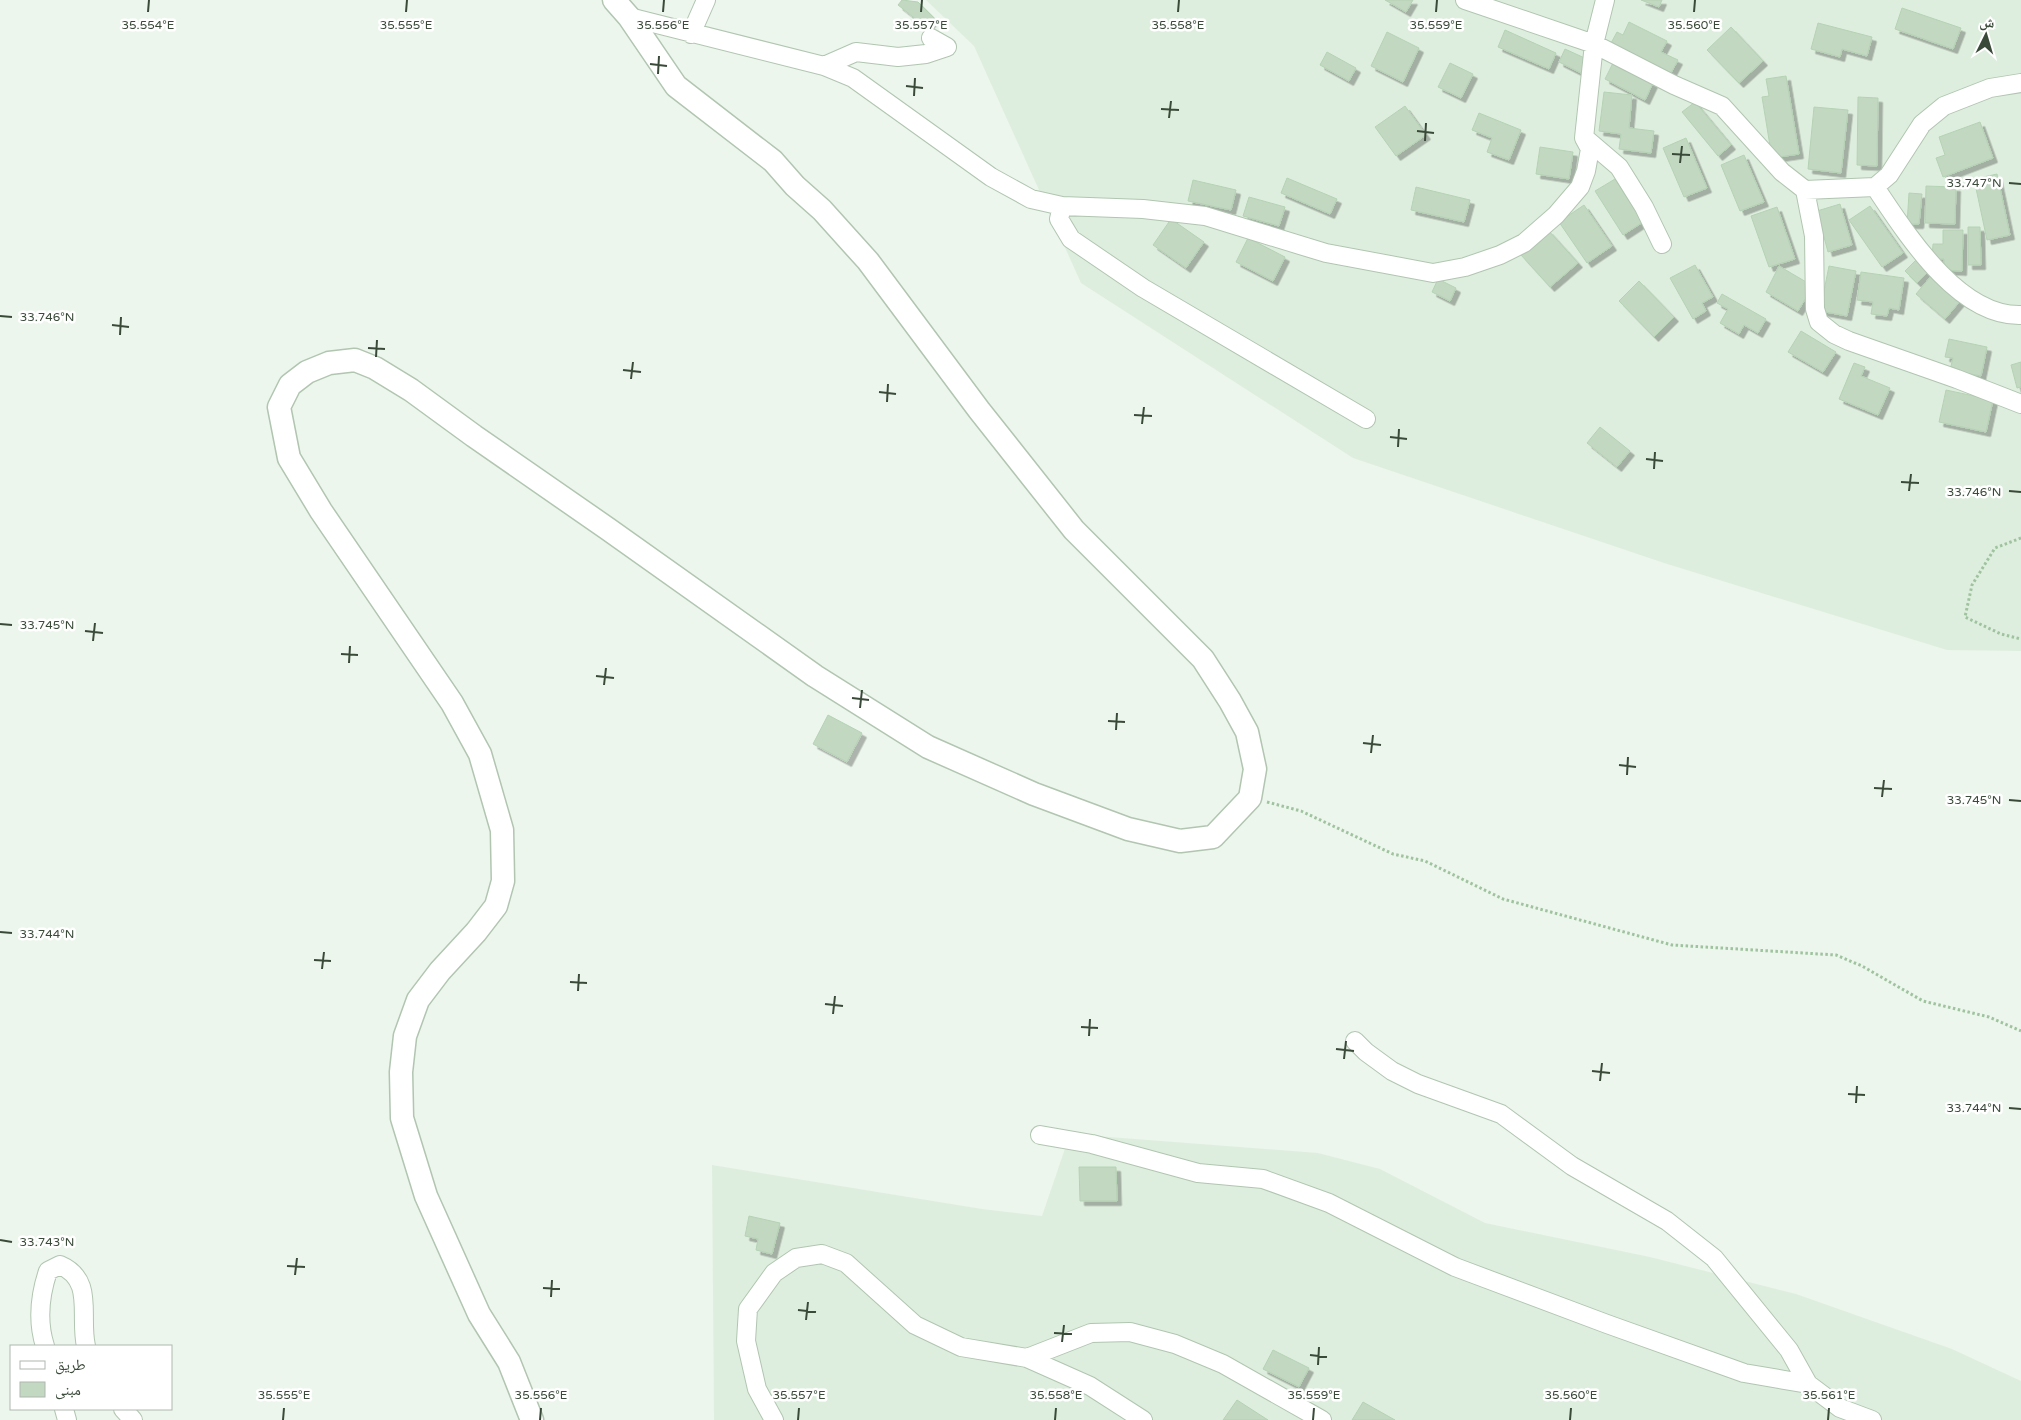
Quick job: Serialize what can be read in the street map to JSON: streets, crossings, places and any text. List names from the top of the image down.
{
  "legend": ["طريق", "مبنى"],
  "north": "top",
  "coordinates": [
    "35.554°E",
    "35.555°E",
    "35.556°E",
    "35.557°E",
    "35.558°E",
    "35.559°E",
    "35.560°E",
    "33.747°N",
    "33.746°N",
    "33.745°N",
    "33.744°N",
    "33.743°N",
    "35.561°E"
  ]
}
